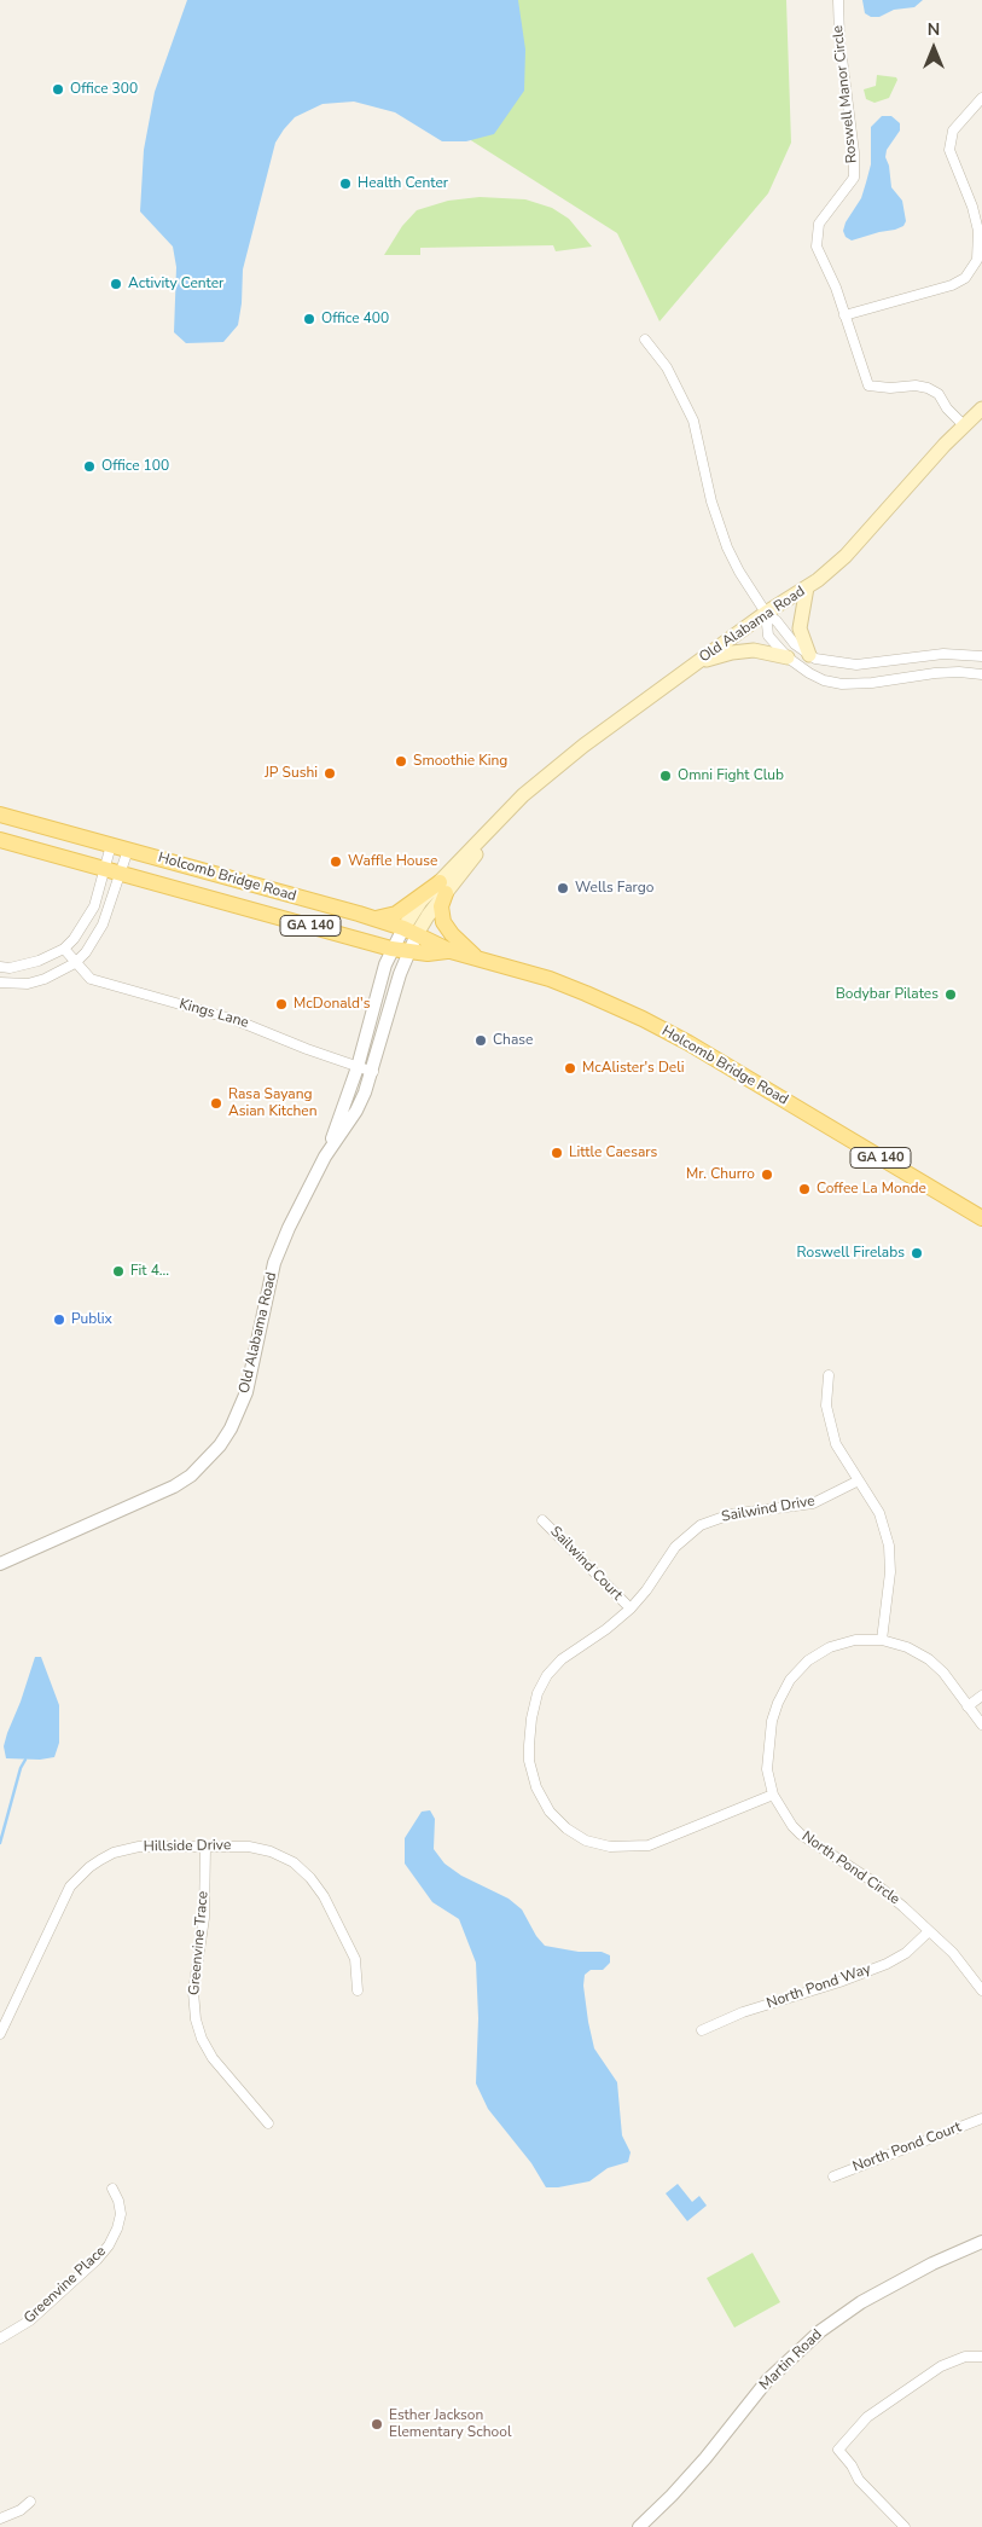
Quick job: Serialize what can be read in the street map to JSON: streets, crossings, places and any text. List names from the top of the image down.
{
  "streets": {
    "main road": ["Old Alabama Road", "Holcomb Bridge Road", "GA 140"],
    "street": [
      "Roswell Manor Circle",
      "Kings Lane",
      "Sailwind Drive",
      "Sailwind Court",
      "Hillside Drive",
      "North Pond Circle",
      "Greenvine Trace",
      "North Pond Way",
      "North Pond Court",
      "Greenvine Place",
      "Martin Road"
    ]
  },
  "crossings": [
    ["Roswell Manor Circle", "Old Alabama Road"],
    ["Old Alabama Road", "Holcomb Bridge Road"],
    ["Old Alabama Road", "Kings Lane"],
    ["Sailwind Drive", "Sailwind Court"],
    ["Sailwind Drive", "North Pond Circle"],
    ["Hillside Drive", "Greenvine Trace"],
    ["North Pond Circle", "North Pond Way"]
  ],
  "places": [
    "Office 300",
    "Health Center",
    "Activity Center",
    "Office 400",
    "Office 100",
    "Smoothie King",
    "JP Sushi",
    "Omni Fight Club",
    "Waffle House",
    "Wells Fargo",
    "Bodybar Pilates",
    "McDonald's",
    "Chase",
    "McAlister's Deli",
    "Rasa Sayang Asian Kitchen",
    "Little Caesars",
    "Mr. Churro",
    "Coffee La Monde",
    "Roswell Firelabs",
    "Fit 4...",
    "Publix",
    "Esther Jackson Elementary School"
  ],
  "north": "top"
}
